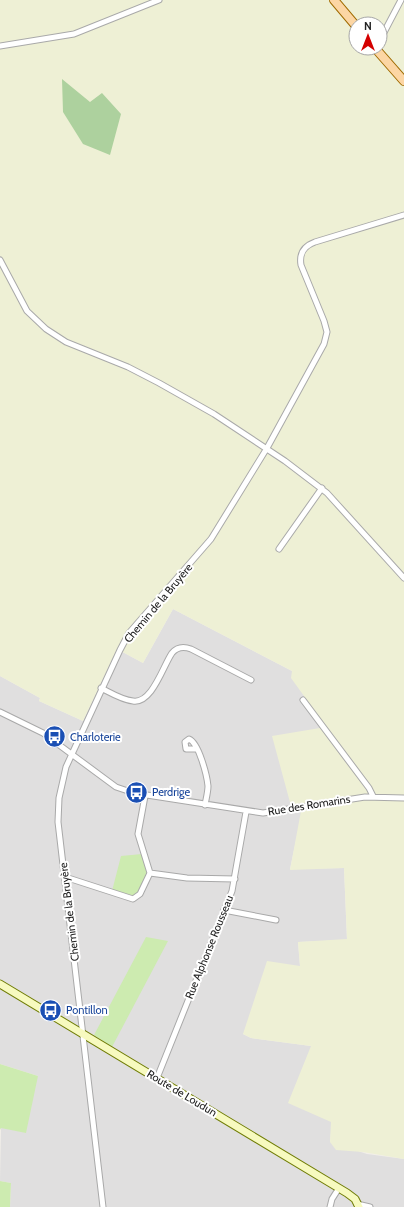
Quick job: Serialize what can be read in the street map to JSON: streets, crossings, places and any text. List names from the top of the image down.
{
  "streets": {
    "main road": ["Route de Loudun"],
    "street": ["Chemin de la Bruyère", "Rue des Romarins", "Rue Alphonse Rousseau"]
  },
  "crossings": [
    ["Chemin de la Bruyère", "Rue des Romarins"],
    ["Chemin de la Bruyère", "Route de Loudun"],
    ["Rue des Romarins", "Rue Alphonse Rousseau"],
    ["Rue Alphonse Rousseau", "Route de Loudun"]
  ],
  "places": {
    "bus stop": ["Charloterie", "Perdrige", "Pontillon"]
  },
  "north": "top"
}
